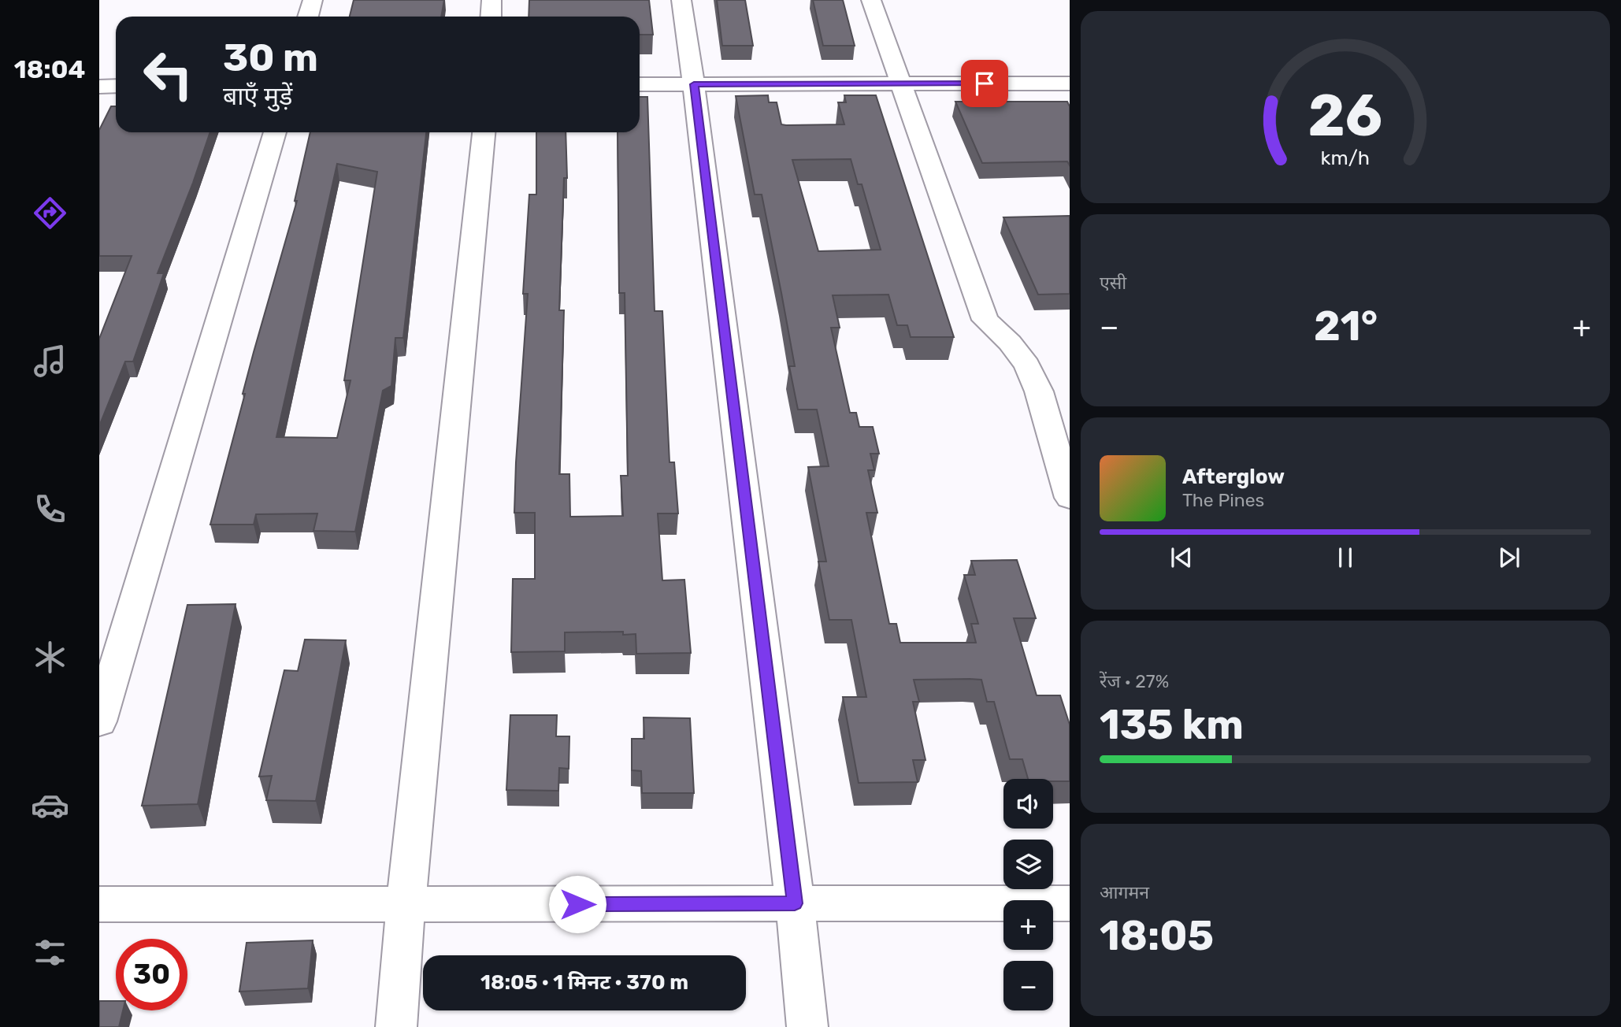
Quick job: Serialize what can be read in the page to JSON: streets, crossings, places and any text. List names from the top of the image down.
{
  "page": {
    "tabs": "18:04",
    "turn": ["30 m", "बाएँ मुड़ें"],
    "tile": [
      "एसी",
      ["रेंज · 27%", "135 km"],
      ["आगमन", "18:05"]
    ],
    "heat": ["−", "21°", "+"],
    "song": ["Afterglow", "The Pines"],
    "map_buttons": ["+", "−"],
    "limit": "30",
    "trip": "18:05 · 1 मिनट · 370 m",
    "gauge": ["26", "km/h"]
  }
}
